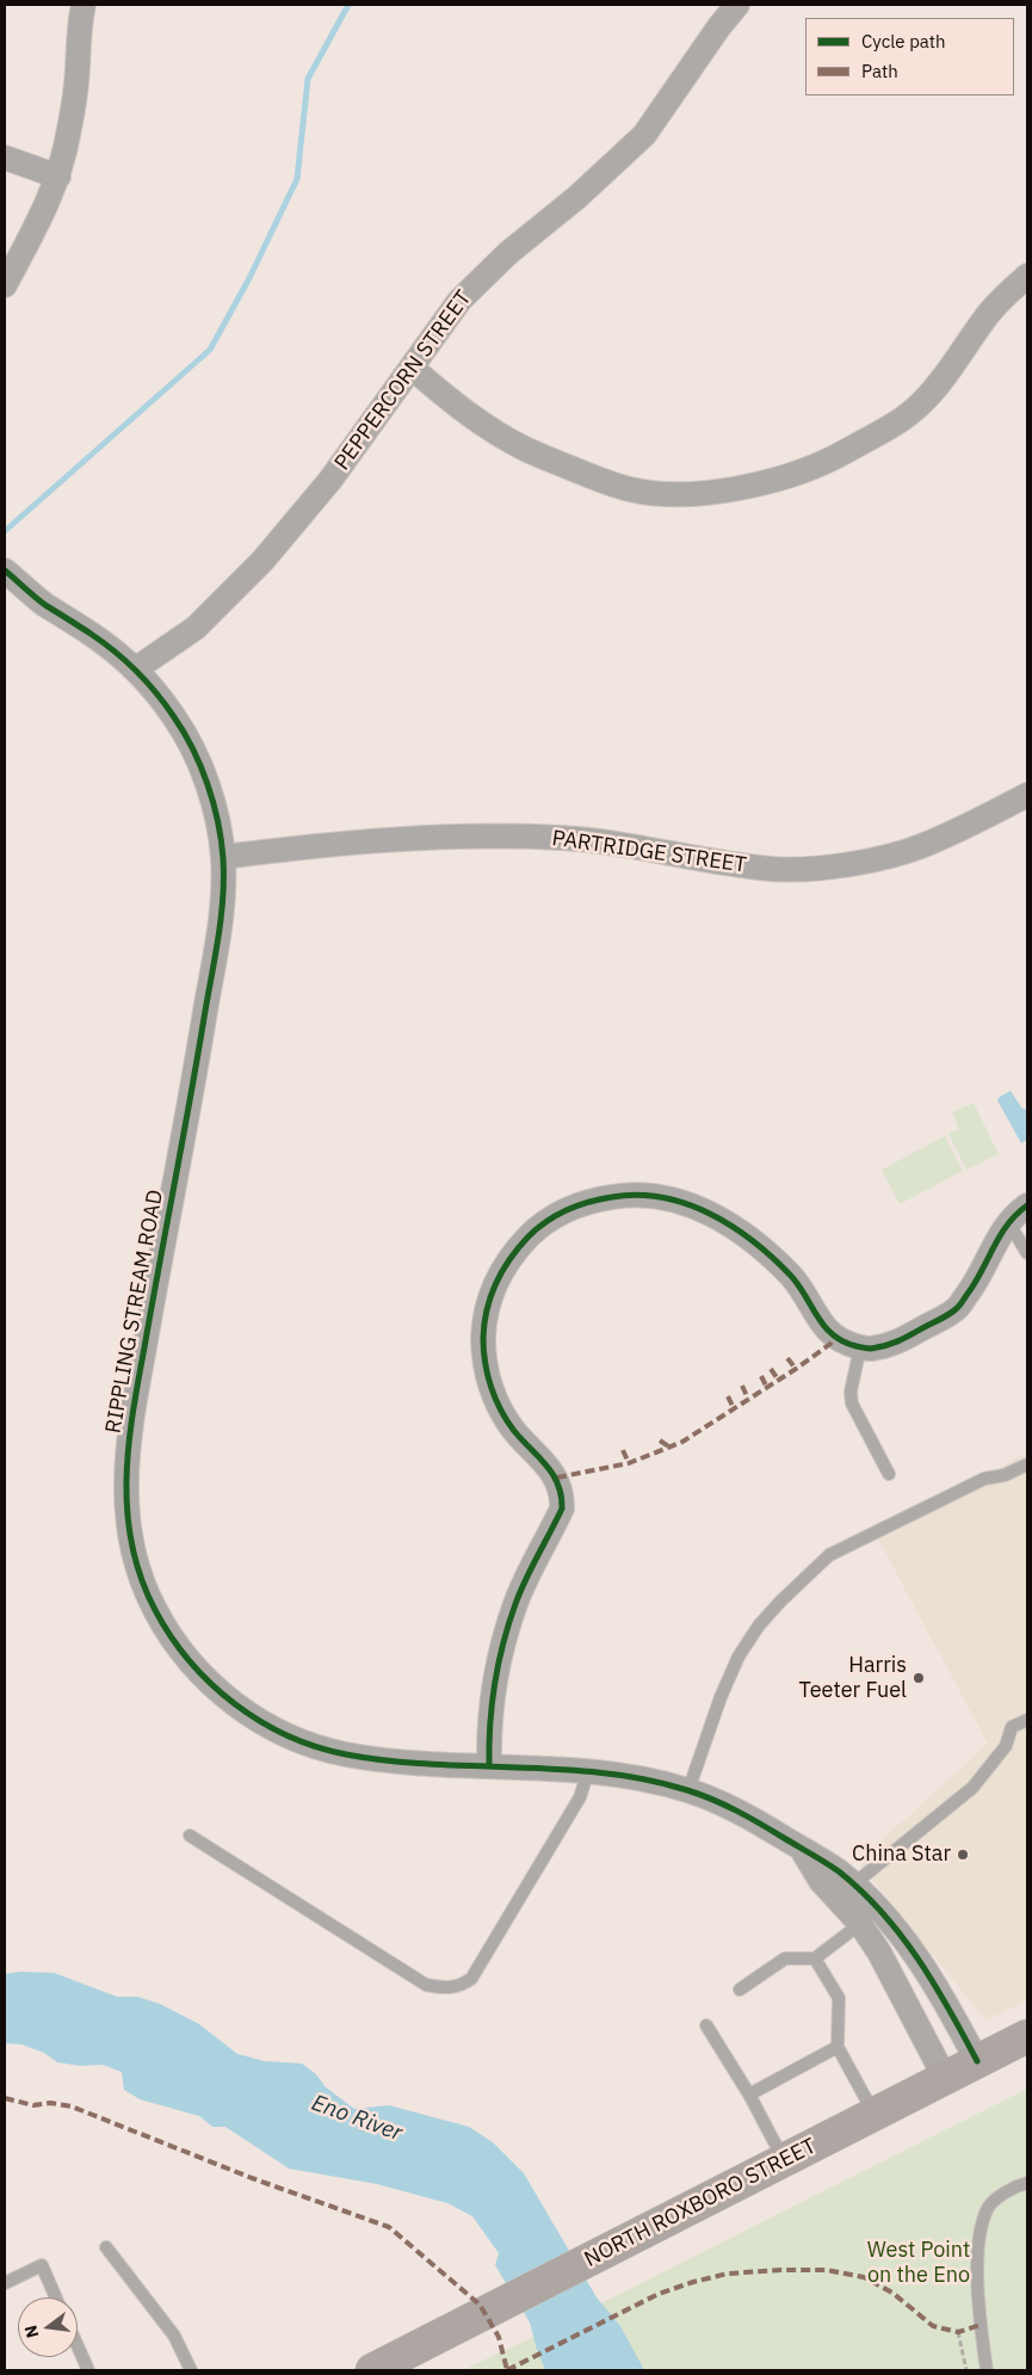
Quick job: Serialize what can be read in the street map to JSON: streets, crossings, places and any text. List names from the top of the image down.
{
  "streets": {
    "highway": ["NORTH ROXBORO STREET"],
    "street": ["PEPPERCORN STREET", "PARTRIDGE STREET", "RIPPLING STREAM ROAD"]
  },
  "crossings": [
    ["PEPPERCORN STREET", "RIPPLING STREAM ROAD"],
    ["PARTRIDGE STREET", "RIPPLING STREAM ROAD"],
    ["RIPPLING STREAM ROAD", "NORTH ROXBORO STREET"]
  ],
  "water": ["Eno River"],
  "parks": ["West Point on the Eno"],
  "places": ["Harris Teeter Fuel", "China Star"],
  "legend": ["Cycle path", "Path"],
  "north": "left"
}
